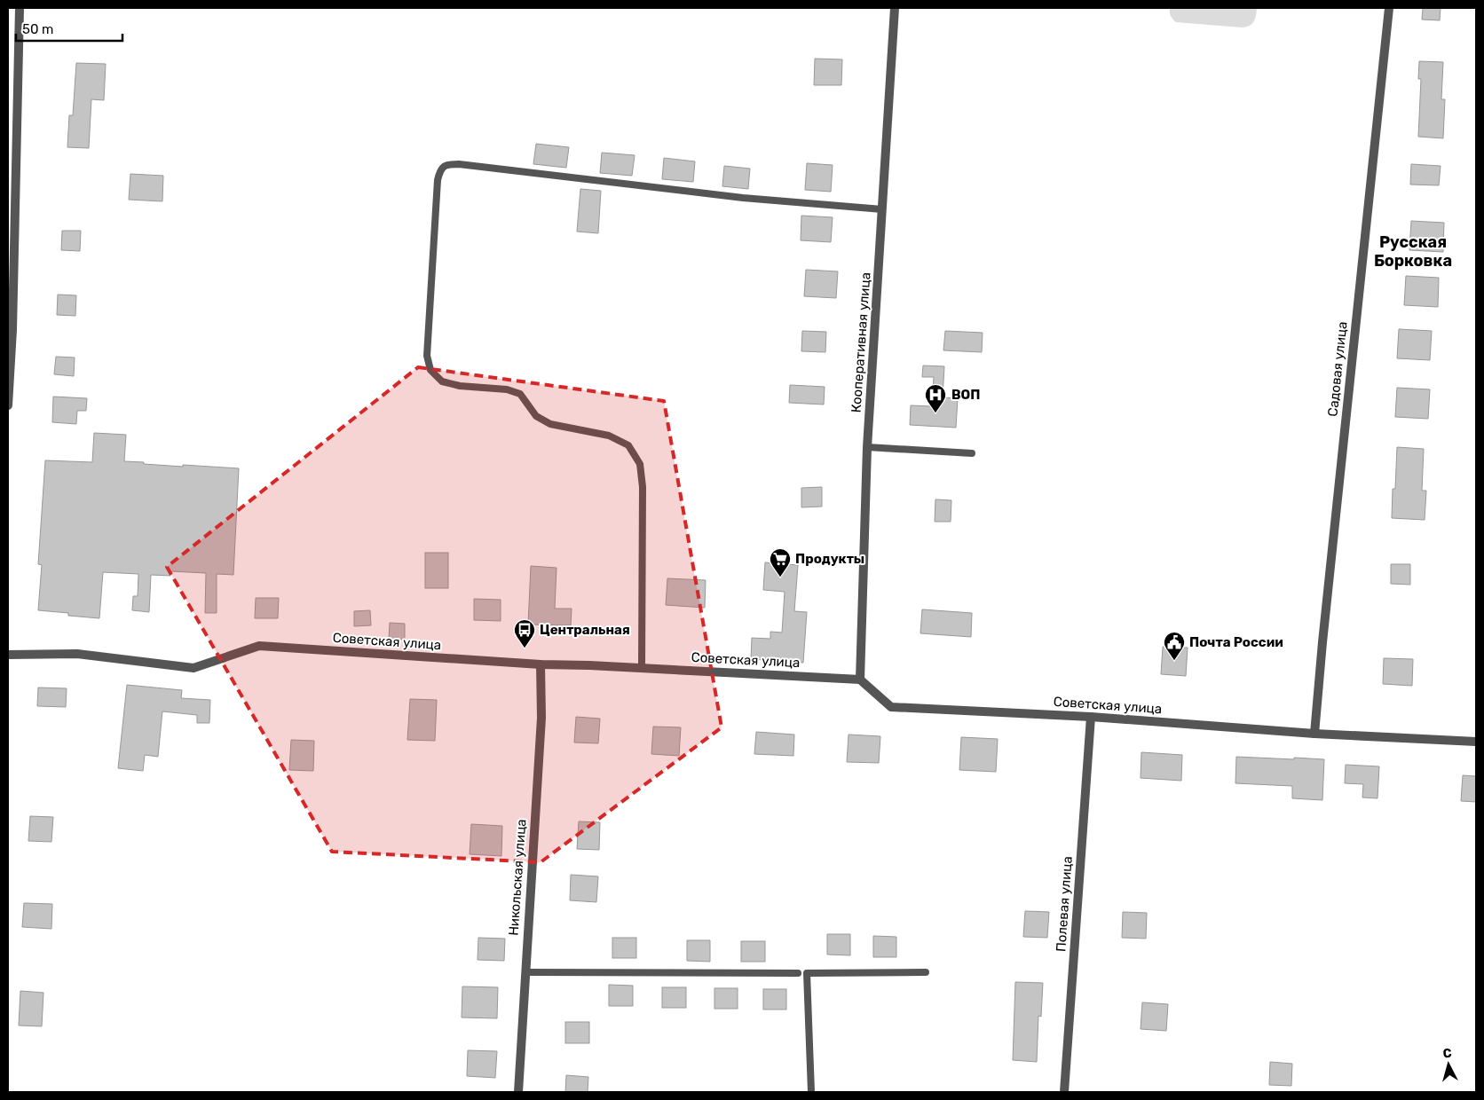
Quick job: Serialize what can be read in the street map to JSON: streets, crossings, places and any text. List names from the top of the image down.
{
  "streets": {
    "street": [
      "Кооперативная улица",
      "Садовая улица",
      "Советская улица",
      "Никольская улица",
      "Полевая улица"
    ]
  },
  "crossings": [
    ["Кооперативная улица", "Советская улица"],
    ["Садовая улица", "Советская улица"],
    ["Советская улица", "Никольская улица"],
    ["Советская улица", "Полевая улица"]
  ],
  "districts": ["Русская Борковка"],
  "places": {
    "hospital": ["ВОП"],
    "supermarket": ["Продукты"],
    "bus stop": ["Центральная"],
    "public building": ["Почта России"]
  },
  "scale_bar": "50 m",
  "north": "top"
}
